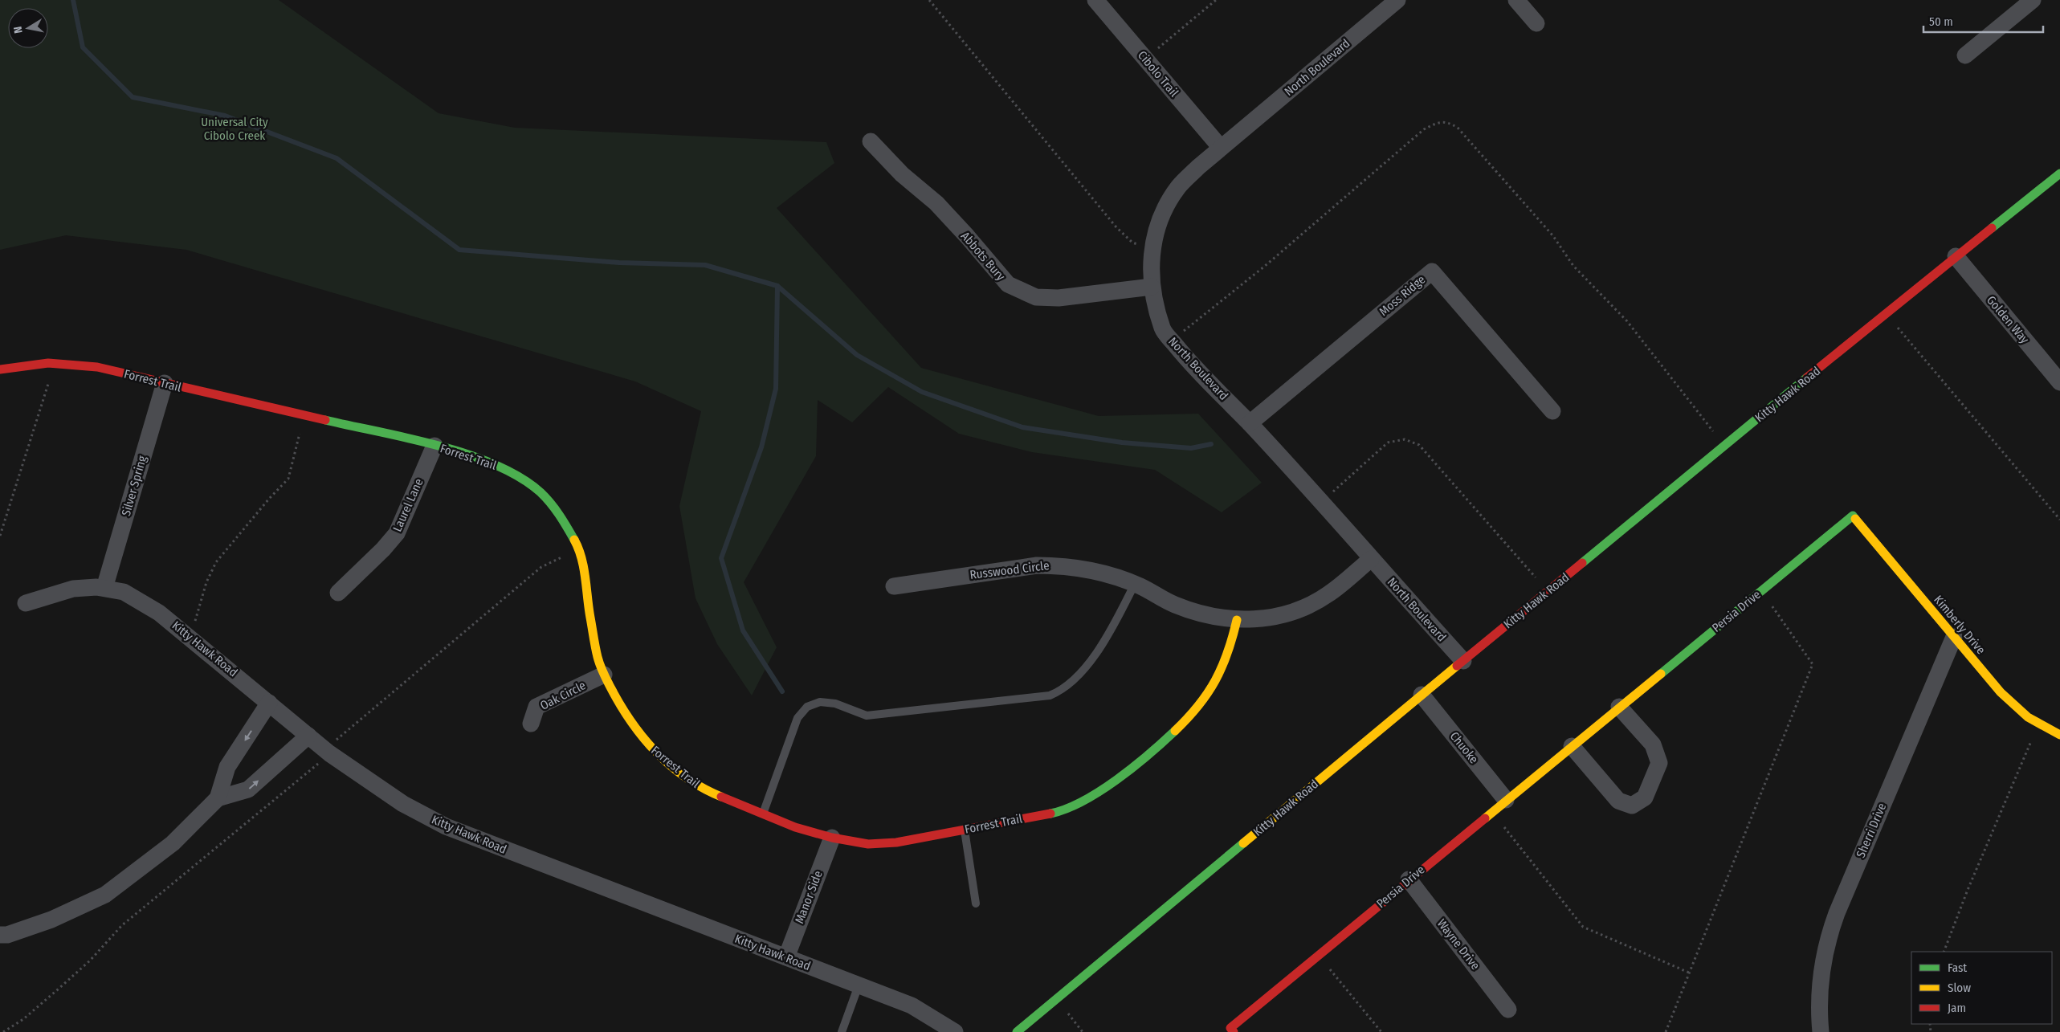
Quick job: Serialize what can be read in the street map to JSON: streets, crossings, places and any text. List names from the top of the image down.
{
  "streets": {
    "street": [
      "North Boulevard",
      "Cibolo Trail",
      "Abbots Bury",
      "Moss Ridge",
      "Golden Way",
      "Forrest Trail",
      "Kitty Hawk Road",
      "Silver Spring",
      "Laurel Lane",
      "Russwood Circle",
      "Persia Drive",
      "Kimberly Drive",
      "Oak Circle",
      "Chuoke",
      "Sherri Drive",
      "Manor Side",
      "Wayne Drive"
    ]
  },
  "crossings": [
    ["North Boulevard", "Cibolo Trail"],
    ["North Boulevard", "Abbots Bury"],
    ["North Boulevard", "Moss Ridge"],
    ["North Boulevard", "Kitty Hawk Road"],
    ["Golden Way", "Kitty Hawk Road"],
    ["Forrest Trail", "Silver Spring"],
    ["Forrest Trail", "Laurel Lane"],
    ["Forrest Trail", "Russwood Circle"],
    ["Forrest Trail", "Oak Circle"],
    ["Forrest Trail", "Manor Side"],
    ["Kitty Hawk Road", "Silver Spring"],
    ["Kitty Hawk Road", "Chuoke"],
    ["Kitty Hawk Road", "Manor Side"],
    ["Persia Drive", "Kimberly Drive"],
    ["Persia Drive", "Chuoke"],
    ["Persia Drive", "Wayne Drive"],
    ["Kimberly Drive", "Sherri Drive"]
  ],
  "parks": ["Universal City Cibolo Creek"],
  "legend": ["Fast", "Slow", "Jam"],
  "scale_bar": "50 m",
  "north": "left"
}
